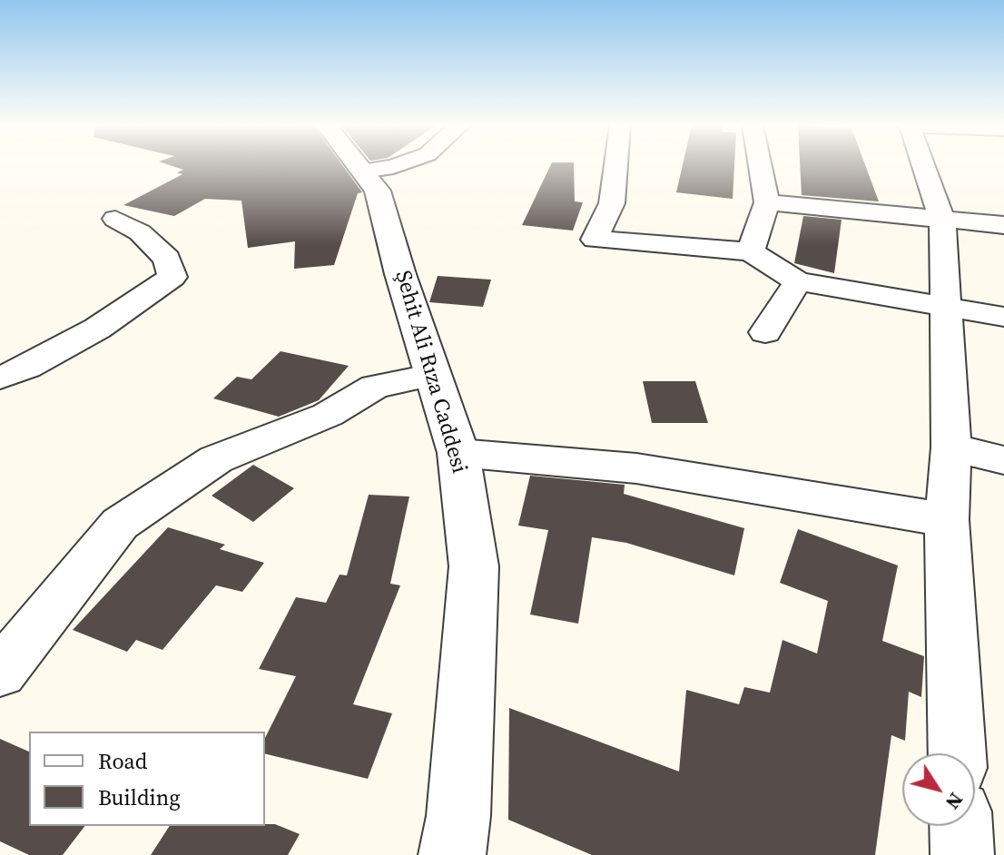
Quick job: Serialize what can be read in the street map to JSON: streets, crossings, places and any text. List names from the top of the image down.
{
  "streets": {
    "street": ["Şehit Ali Rıza Caddesi"]
  },
  "legend": ["Road", "Building"],
  "north": "bottom right"
}
